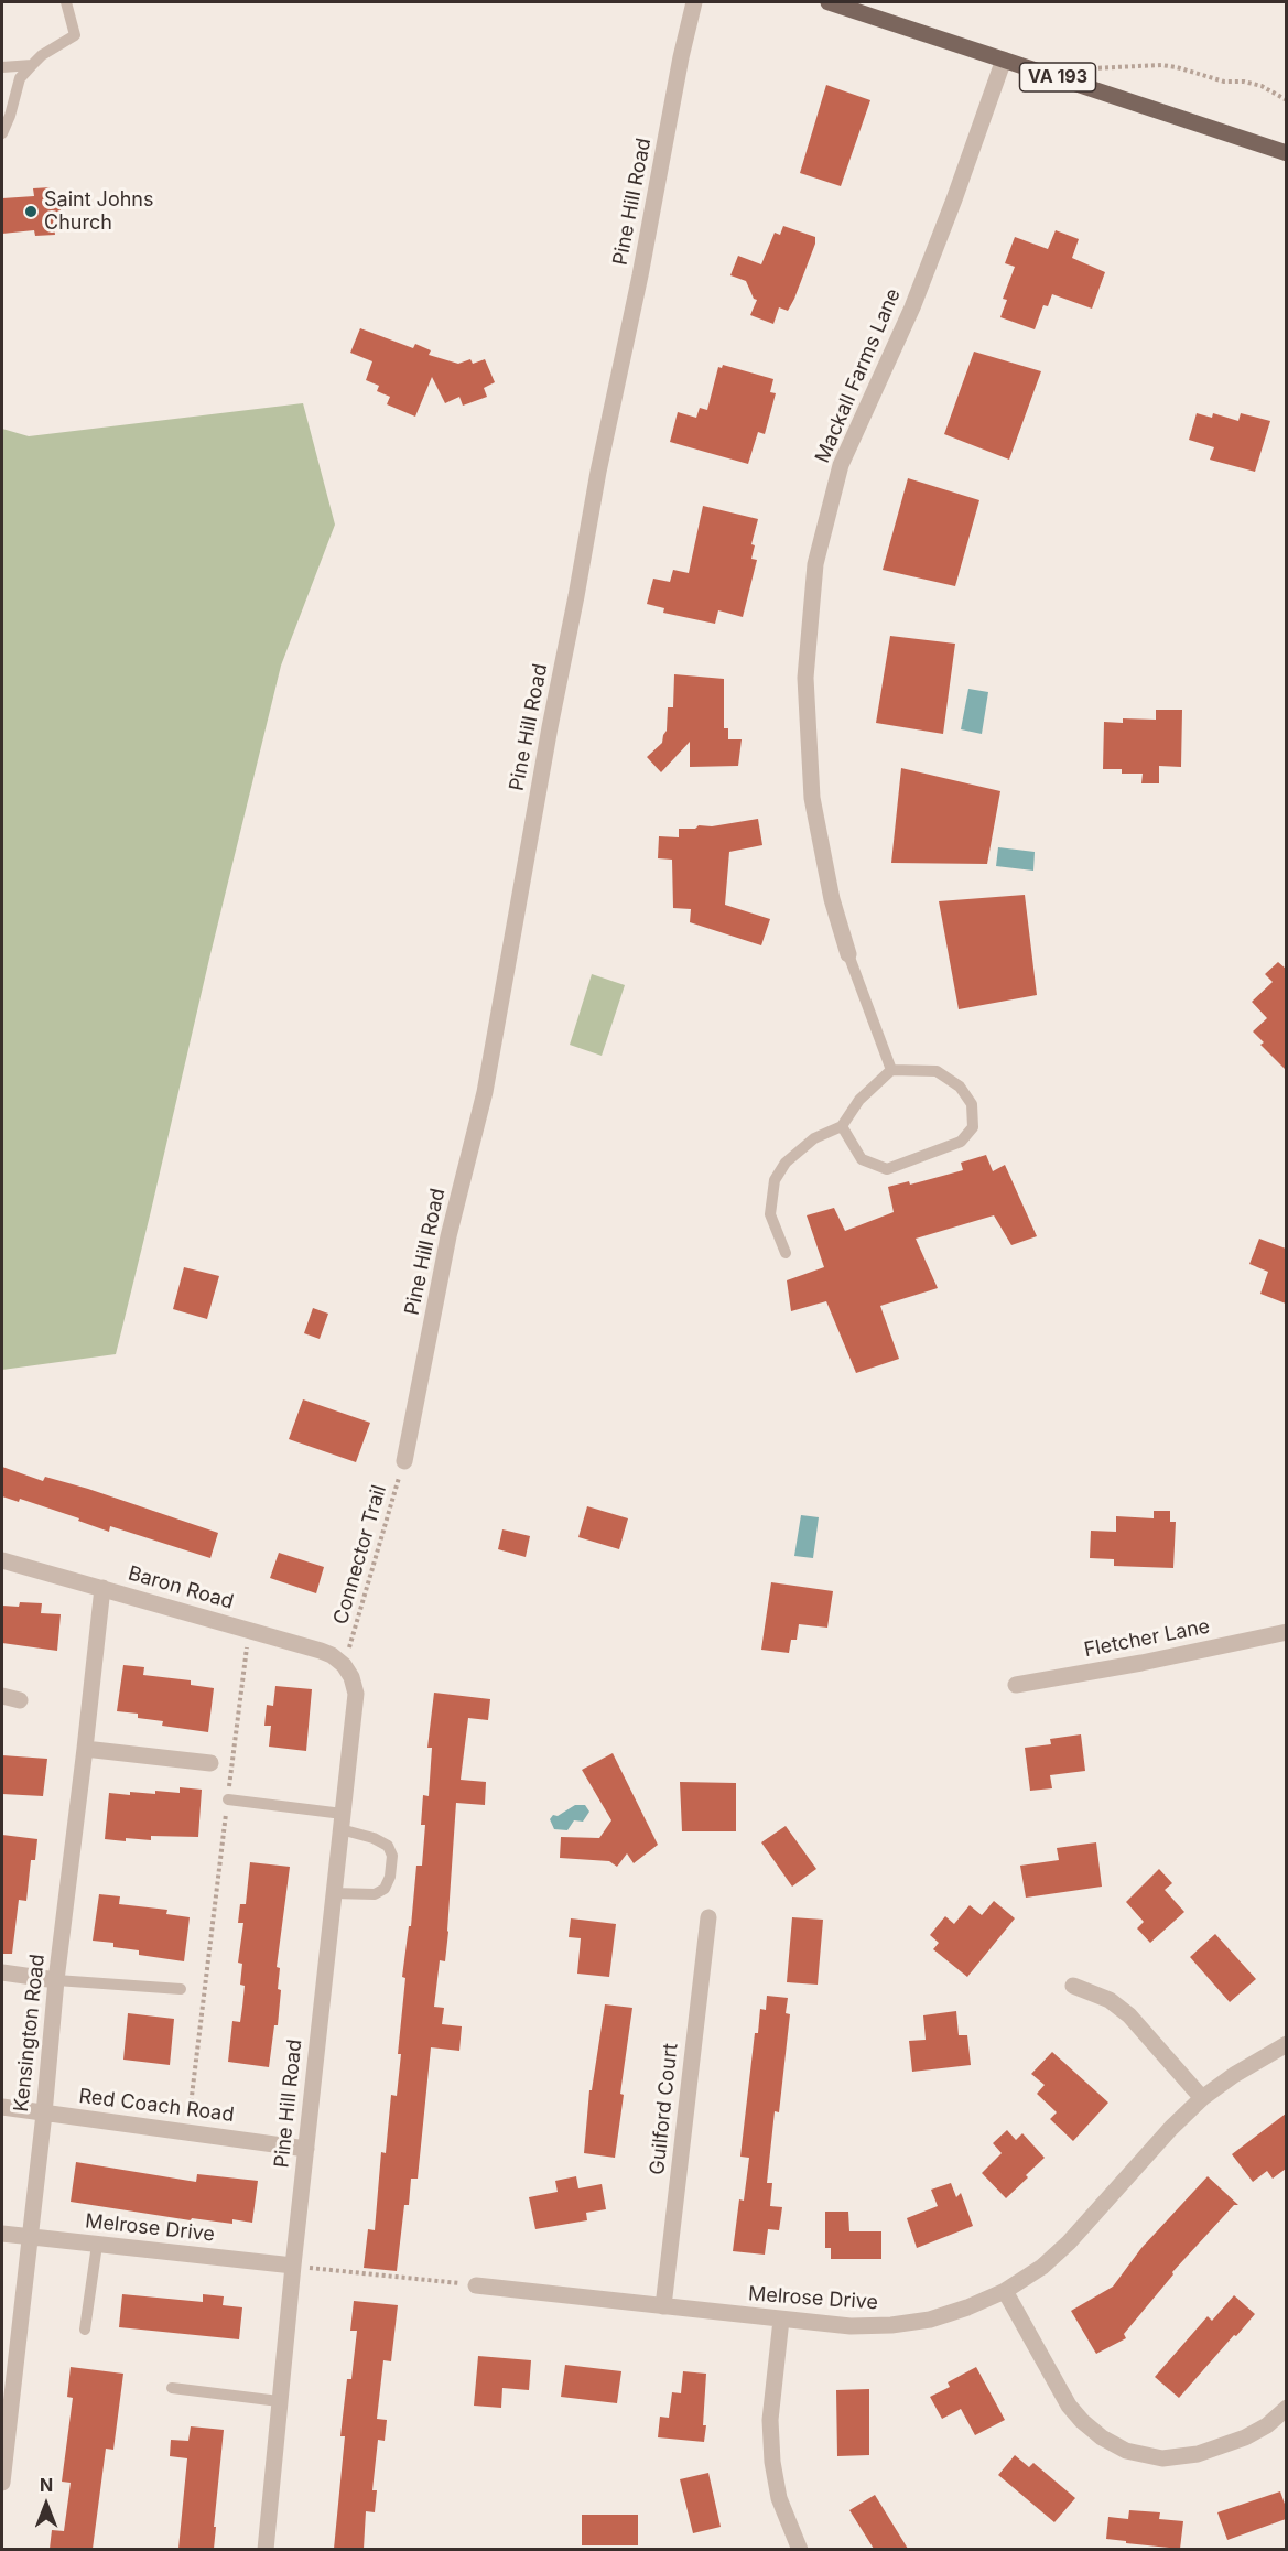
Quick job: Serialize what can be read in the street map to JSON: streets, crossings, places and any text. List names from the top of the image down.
{
  "streets": {
    "main road": ["VA 193"],
    "street": [
      "Pine Hill Road",
      "Mackall Farms Lane",
      "Baron Road",
      "Fletcher Lane",
      "Kensington Road",
      "Red Coach Road",
      "Guilford Court",
      "Melrose Drive"
    ],
    "path": ["Connector Trail"]
  },
  "crossings": [
    ["VA 193", "Mackall Farms Lane"],
    ["Pine Hill Road", "Connector Trail"],
    ["Pine Hill Road", "Baron Road"],
    ["Pine Hill Road", "Red Coach Road"],
    ["Pine Hill Road", "Melrose Drive"],
    ["Connector Trail", "Baron Road"],
    ["Baron Road", "Kensington Road"],
    ["Kensington Road", "Red Coach Road"],
    ["Kensington Road", "Melrose Drive"],
    ["Guilford Court", "Melrose Drive"]
  ],
  "places": ["Saint Johns Church"],
  "north": "top"
}
